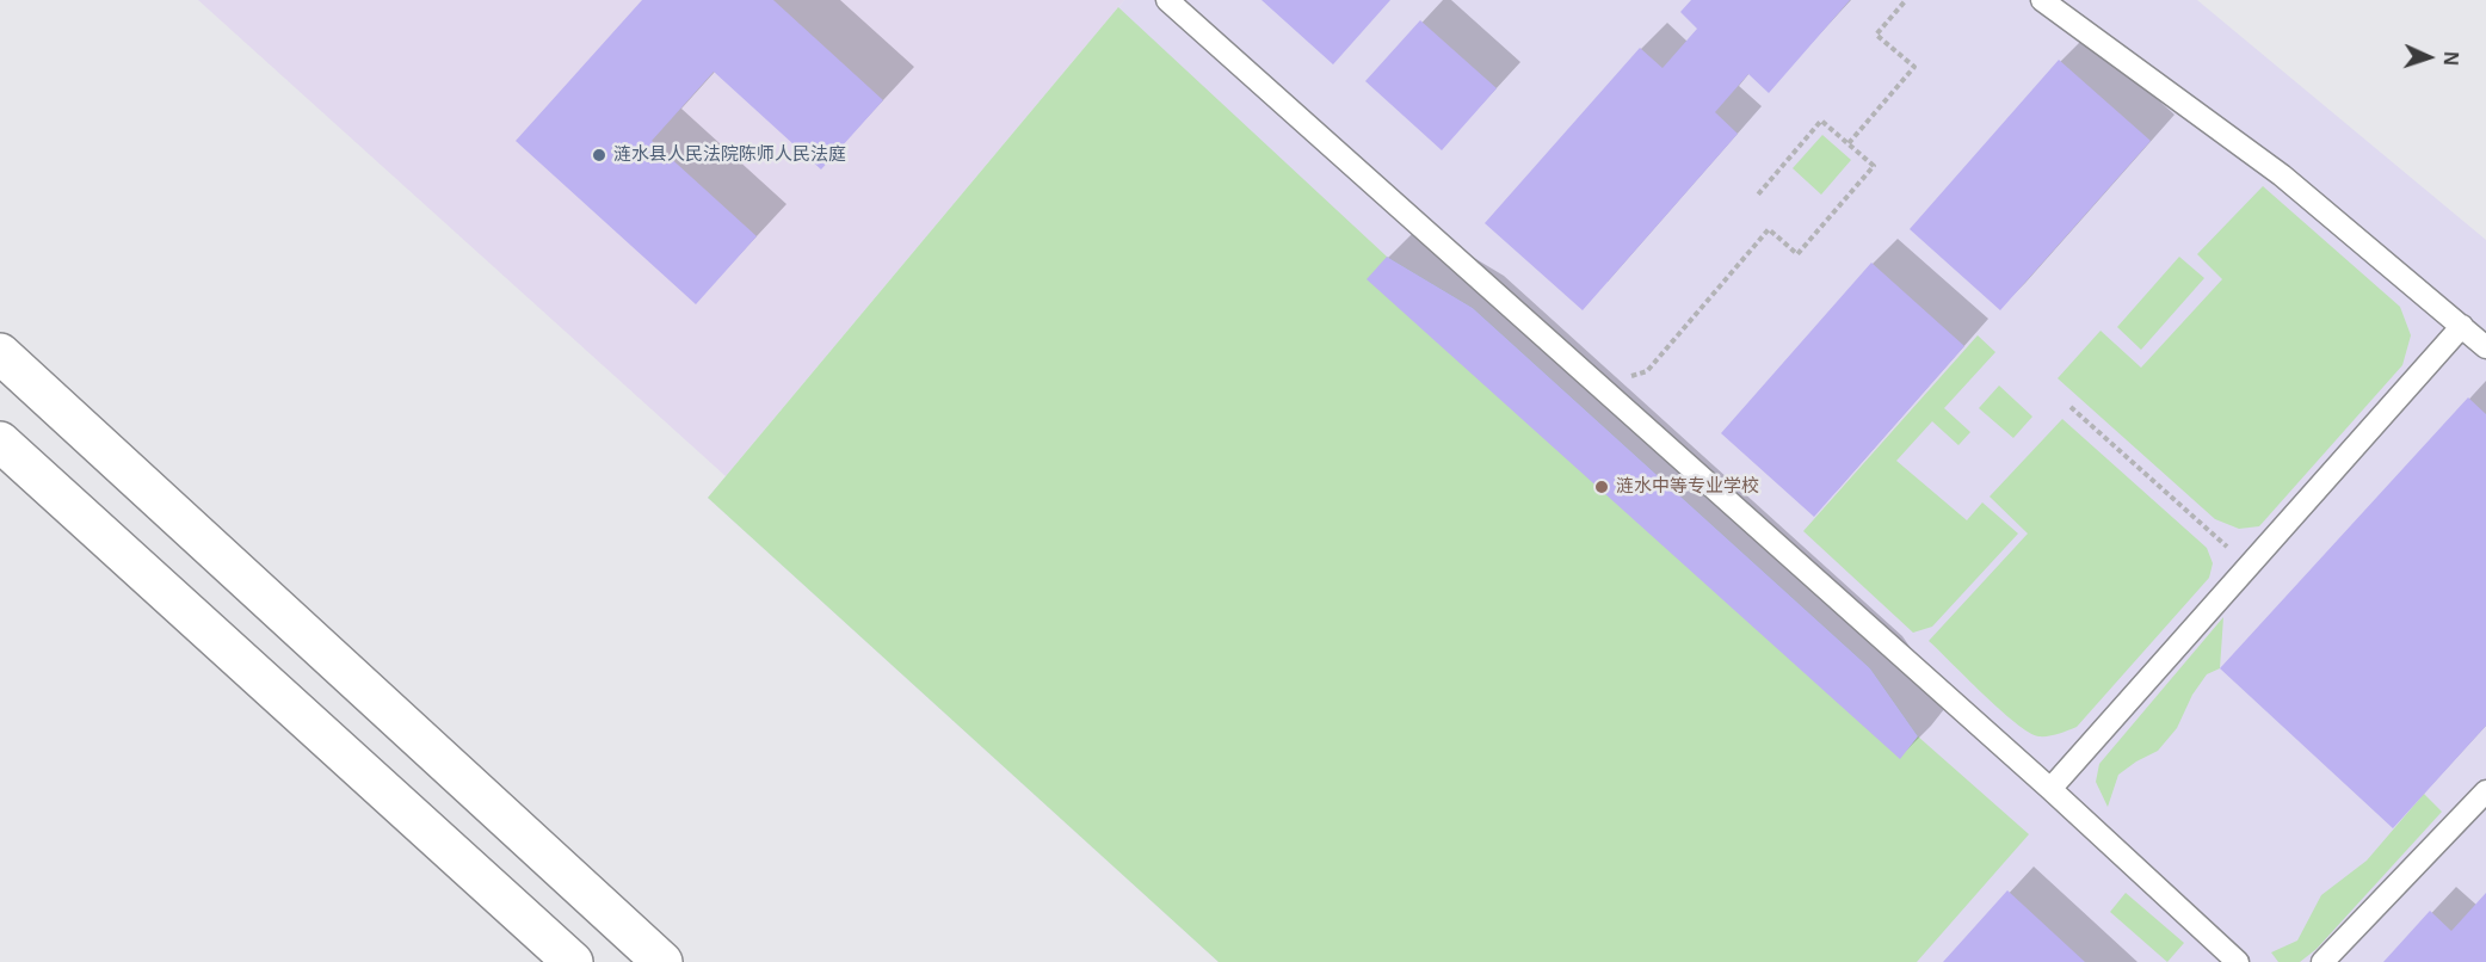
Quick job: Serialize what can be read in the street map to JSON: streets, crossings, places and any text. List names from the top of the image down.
{
  "places": ["涟水县人民法院陈师人民法庭", "涟水中等专业学校"],
  "north": "right"
}
